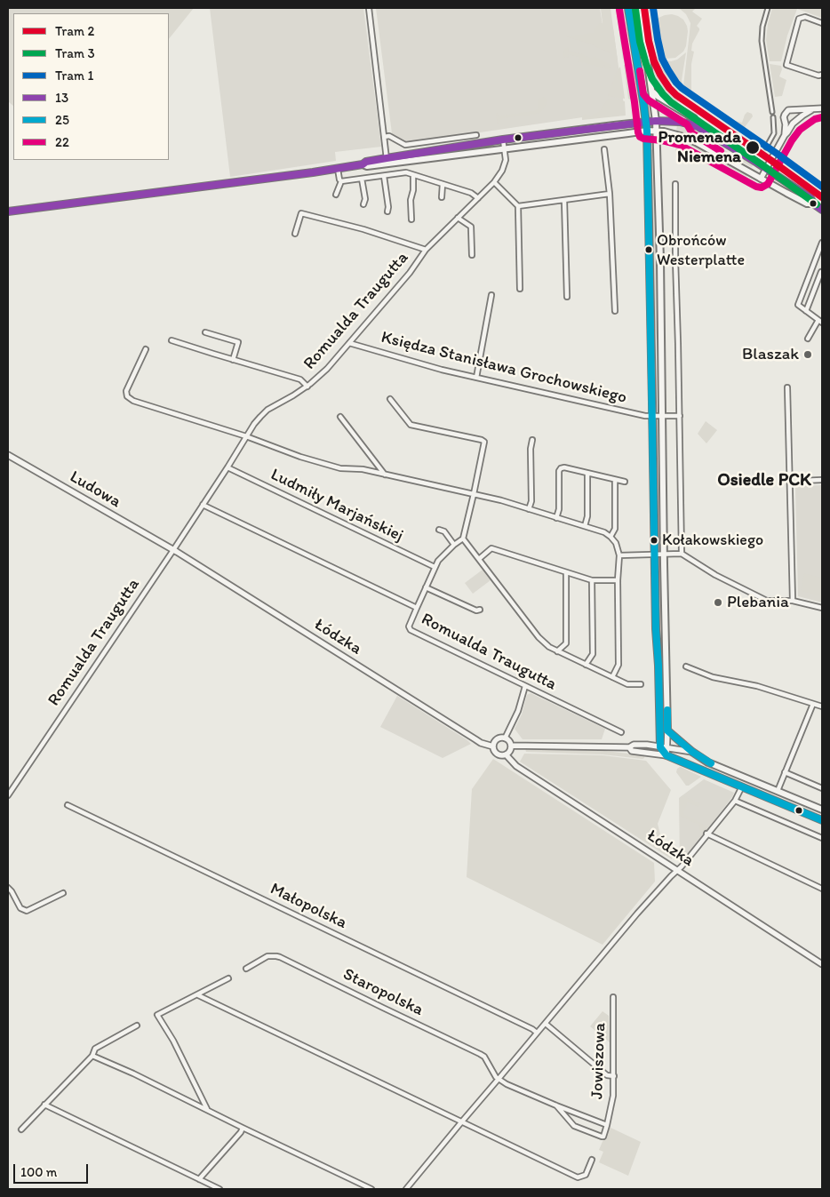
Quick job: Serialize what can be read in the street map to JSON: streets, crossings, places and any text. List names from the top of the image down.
{
  "streets": {
    "street": [
      "Romualda Traugutta",
      "Księdza Stanisława Grochowskiego",
      "Ludowa",
      "Ludmiły Marjańskiej",
      "Łódzka",
      "Małopolska",
      "Staropolska",
      "Jowiszowa"
    ]
  },
  "crossings": [
    ["Romualda Traugutta", "Księdza Stanisława Grochowskiego"],
    ["Romualda Traugutta", "Ludowa"],
    ["Romualda Traugutta", "Ludmiły Marjańskiej"],
    ["Romualda Traugutta", "Łódzka"],
    ["Ludowa", "Łódzka"]
  ],
  "districts": ["Osiedle PCK"],
  "places": [
    "Promenada Niemena",
    "Obrońców Westerplatte",
    "Blaszak",
    "Kołakowskiego",
    "Plebania"
  ],
  "lines": [
    "tram line 2",
    "tram line 1",
    "transit line 25",
    "tram line 3",
    "transit line 22",
    "transit line 13"
  ],
  "legend": [
    "Tram 2",
    "Tram 3",
    "Tram 1",
    "13",
    "25",
    "22"
  ],
  "scale_bar": "100 m"
}
